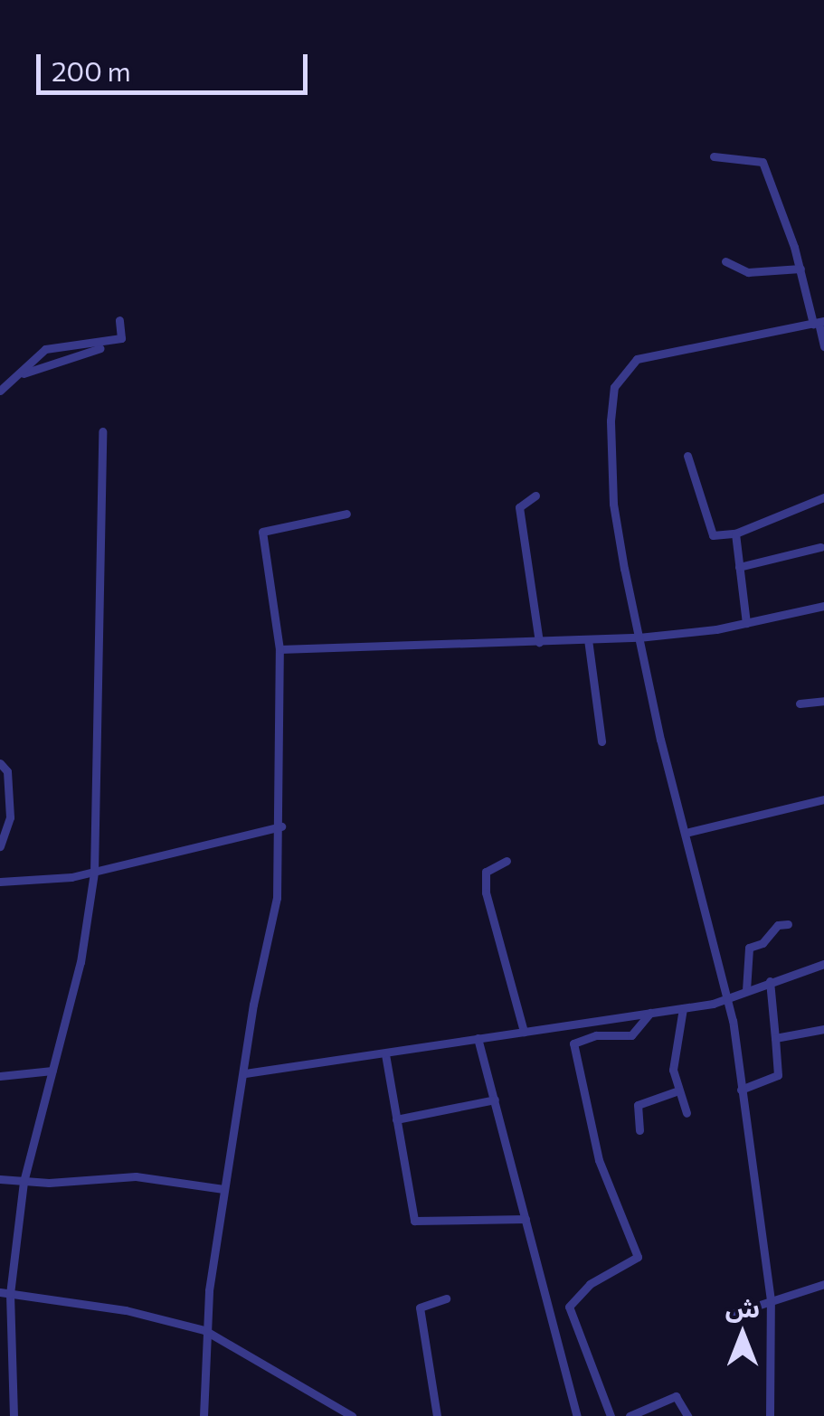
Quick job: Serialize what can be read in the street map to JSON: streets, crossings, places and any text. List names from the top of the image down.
{
  "scale_bar": "200 m",
  "north": "top"
}
